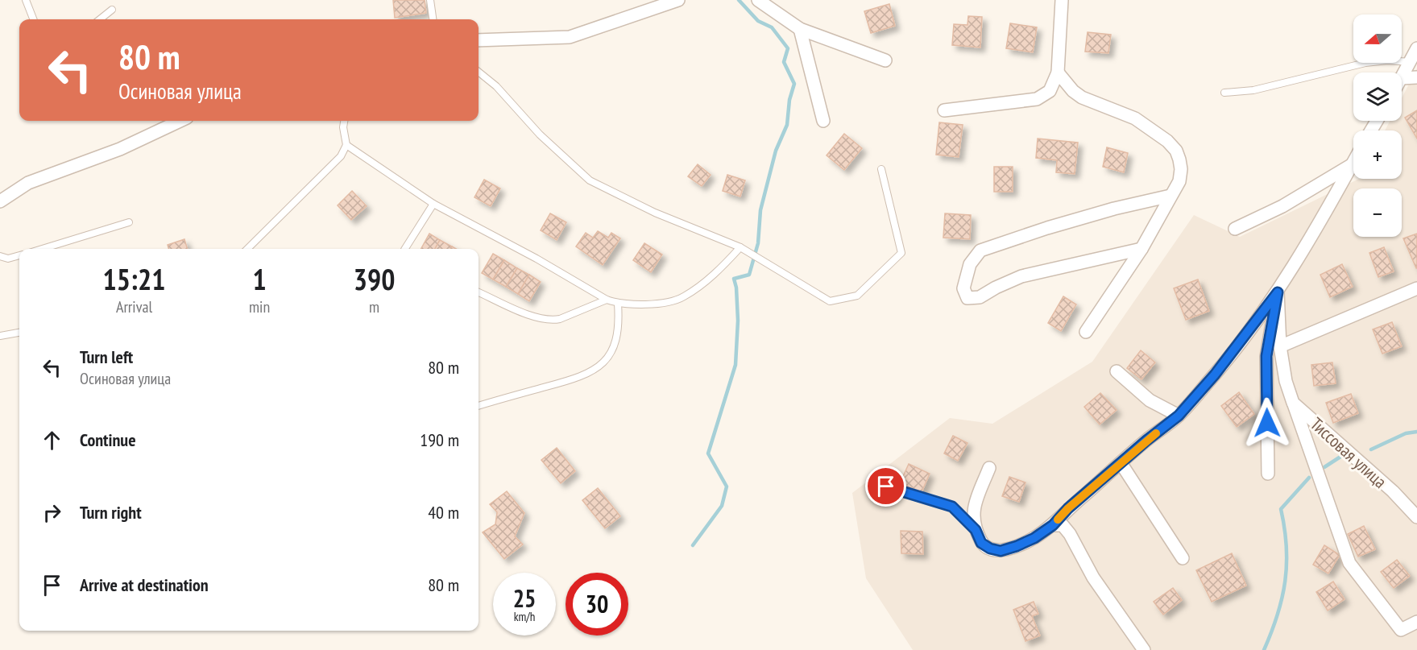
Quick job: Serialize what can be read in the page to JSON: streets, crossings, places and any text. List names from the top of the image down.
{
  "streets": {
    "street": ["Тиссовая улица"]
  },
  "north": "left",
  "page": {
    "map_buttons": ["+", "−"],
    "turn": ["80 m", "Осиновая улица"],
    "eta": [
      "15:21",
      "Arrival",
      "1",
      "min",
      "390",
      "m"
    ],
    "list": [
      {
        "name": "Turn left",
        "note": "Осиновая улица",
        "value": "80 m"
      },
      {
        "name": "Continue",
        "value": "190 m"
      },
      {
        "name": "Turn right",
        "value": "40 m"
      },
      {
        "name": "Arrive at destination",
        "value": "80 m"
      }
    ],
    "speed": "25 km/h",
    "limit": "30"
  }
}
